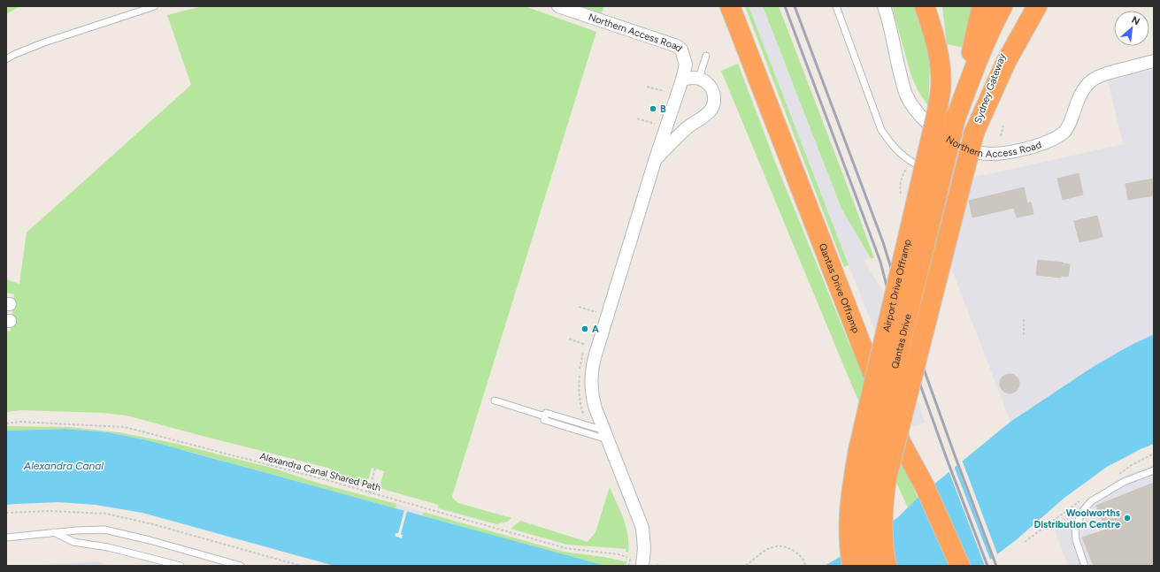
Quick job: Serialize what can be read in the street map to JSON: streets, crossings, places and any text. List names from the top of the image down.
{
  "streets": {
    "highway": [
      "Sydney Gateway",
      "Airport Drive Offramp",
      "Qantas Drive Offramp",
      "Qantas Drive"
    ],
    "street": ["Northern Access Road"],
    "path": ["Alexandra Canal Shared Path"]
  },
  "crossings": [
    ["Sydney Gateway", "Qantas Drive"]
  ],
  "water": ["Alexandra Canal"],
  "places": ["B", "A", "Woolworths Distribution Centre"],
  "north": "top right"
}
